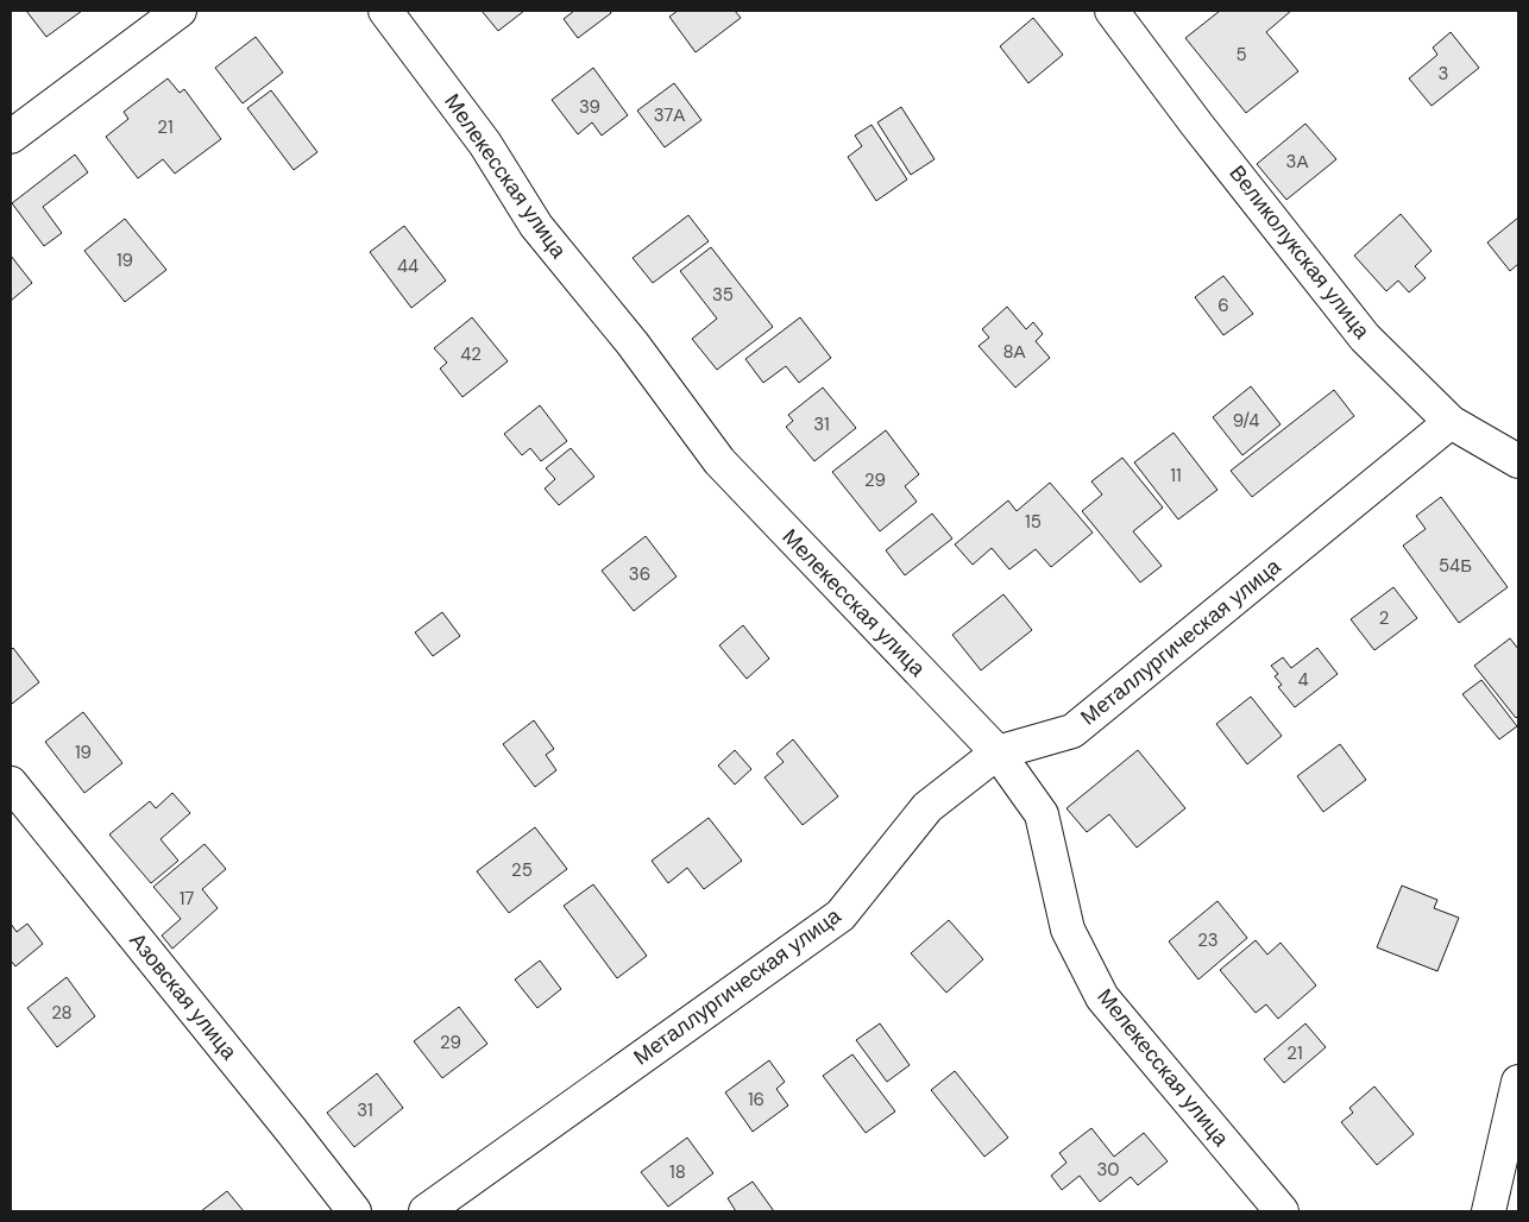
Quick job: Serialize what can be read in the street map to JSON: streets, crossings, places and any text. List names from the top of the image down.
{
  "streets": {
    "street": [
      "Мелекесская улица",
      "Великолукская улица",
      "Металлургическая улица",
      "Азовская улица"
    ]
  },
  "crossings": [
    ["Мелекесская улица", "Металлургическая улица"],
    ["Великолукская улица", "Металлургическая улица"]
  ],
  "house_numbers": [
    "5",
    "3",
    "39",
    "37А",
    "21",
    "3А",
    "19",
    "44",
    "35",
    "6",
    "8А",
    "42",
    "9/4",
    "31",
    "11",
    "29",
    "15",
    "54Б",
    "36",
    "2",
    "4",
    "19",
    "25",
    "17",
    "23",
    "28",
    "29",
    "21",
    "16",
    "31",
    "30",
    "18"
  ]
}
